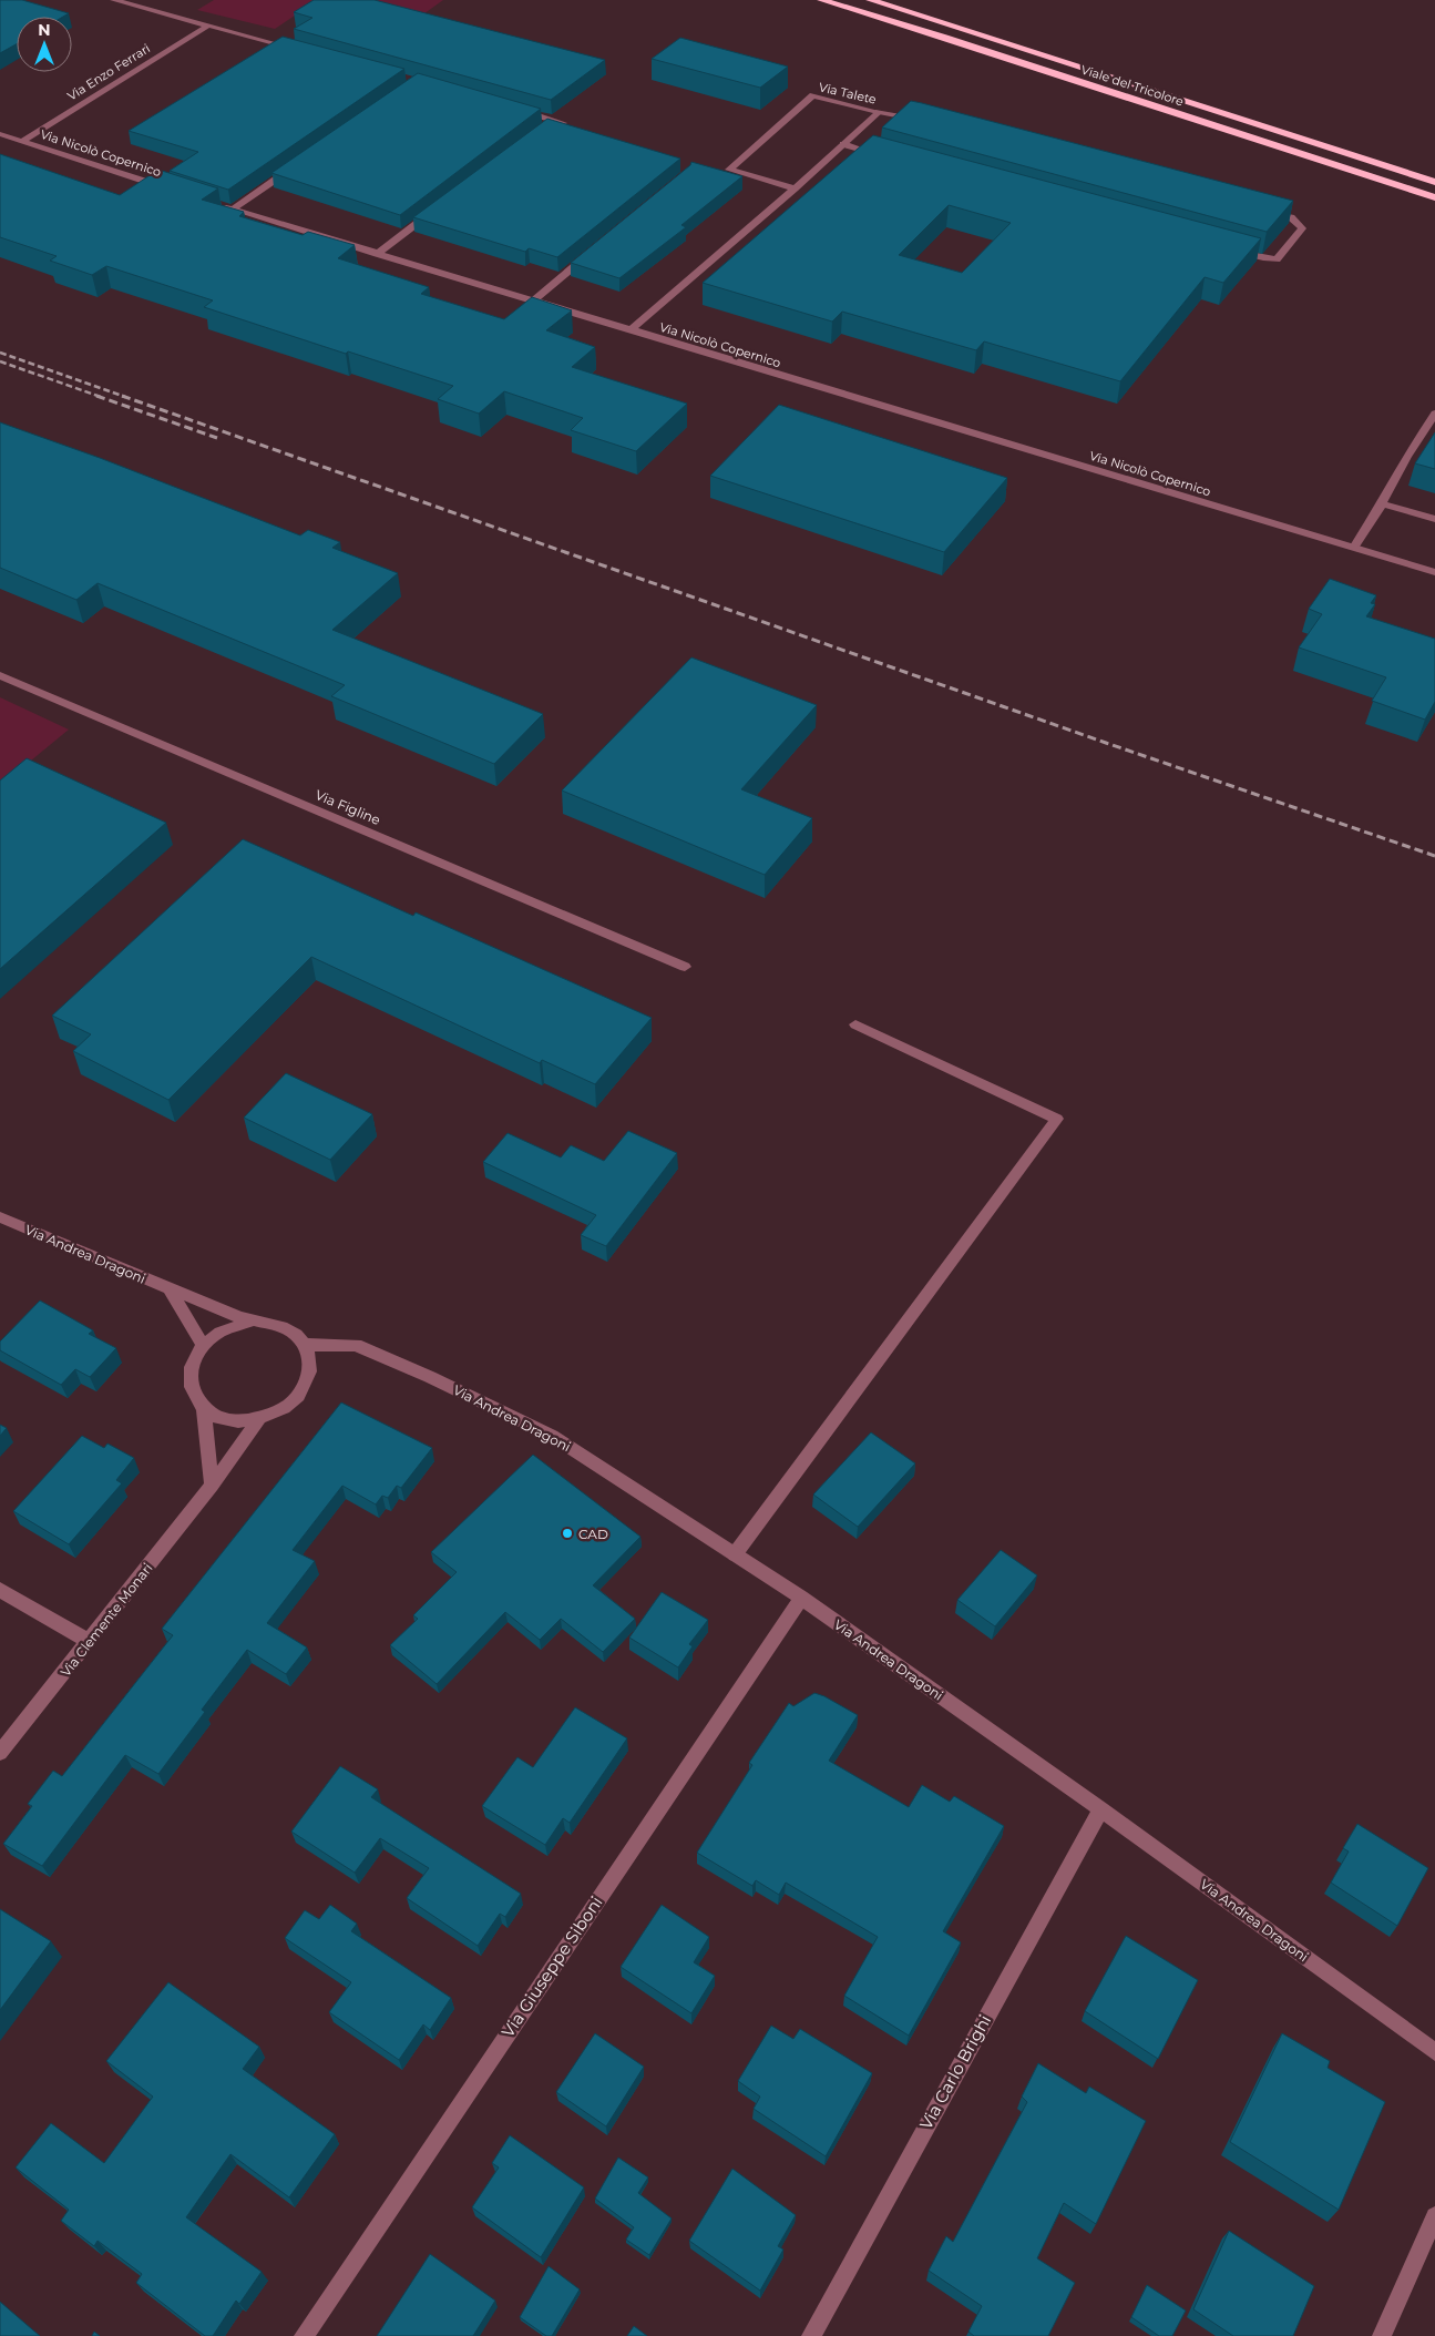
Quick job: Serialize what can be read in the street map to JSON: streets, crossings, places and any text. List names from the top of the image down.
{
  "streets": {
    "highway": ["Viale del Tricolore"],
    "street": [
      "Via Enzo Ferrari",
      "Via Talete",
      "Via Nicolò Copernico",
      "Via Figline",
      "Via Andrea Dragoni",
      "Via Clemente Monari",
      "Via Giuseppe Siboni",
      "Via Carlo Brighi"
    ]
  },
  "crossings": [
    ["Via Enzo Ferrari", "Via Nicolò Copernico"],
    ["Via Talete", "Via Nicolò Copernico"],
    ["Via Andrea Dragoni", "Via Clemente Monari"],
    ["Via Andrea Dragoni", "Via Giuseppe Siboni"],
    ["Via Andrea Dragoni", "Via Carlo Brighi"]
  ],
  "places": ["CAD"],
  "north": "top"
}
